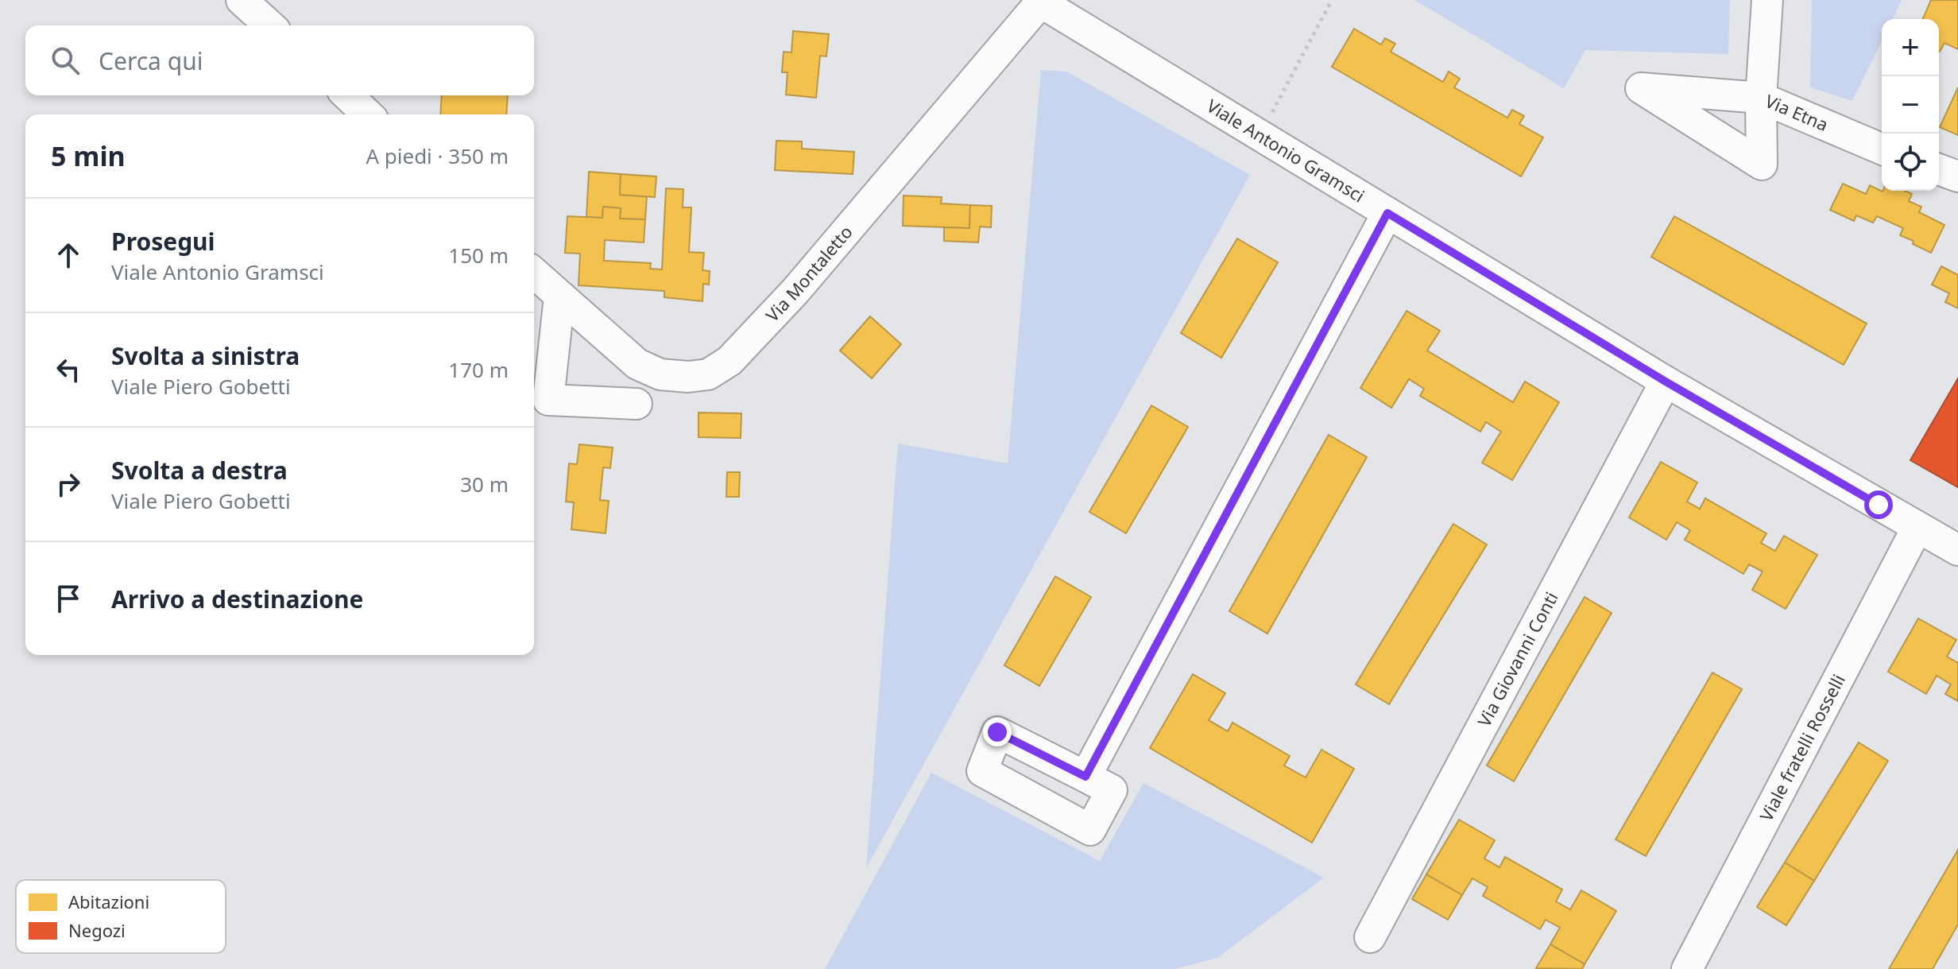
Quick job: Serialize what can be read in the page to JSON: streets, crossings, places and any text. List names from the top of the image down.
{
  "streets": {
    "street": [
      "Via Etna",
      "Viale Antonio Gramsci",
      "Via Montaletto",
      "Via Giovanni Conti",
      "Viale fratelli Rosselli"
    ]
  },
  "crossings": [
    ["Viale Antonio Gramsci", "Via Montaletto"],
    ["Viale Antonio Gramsci", "Via Giovanni Conti"],
    ["Viale Antonio Gramsci", "Viale fratelli Rosselli"]
  ],
  "legend": ["Abitazioni", "Negozi"],
  "page": {
    "map_buttons": ["+", "−"],
    "search": "Cerca qui",
    "heading": ["5 min", "A piedi · 350 m"],
    "list": [
      ["Prosegui", "Viale Antonio Gramsci", "150 m"],
      ["Svolta a sinistra", "Viale Piero Gobetti", "170 m"],
      ["Svolta a destra", "Viale Piero Gobetti", "30 m"],
      "Arrivo a destinazione"
    ]
  }
}
